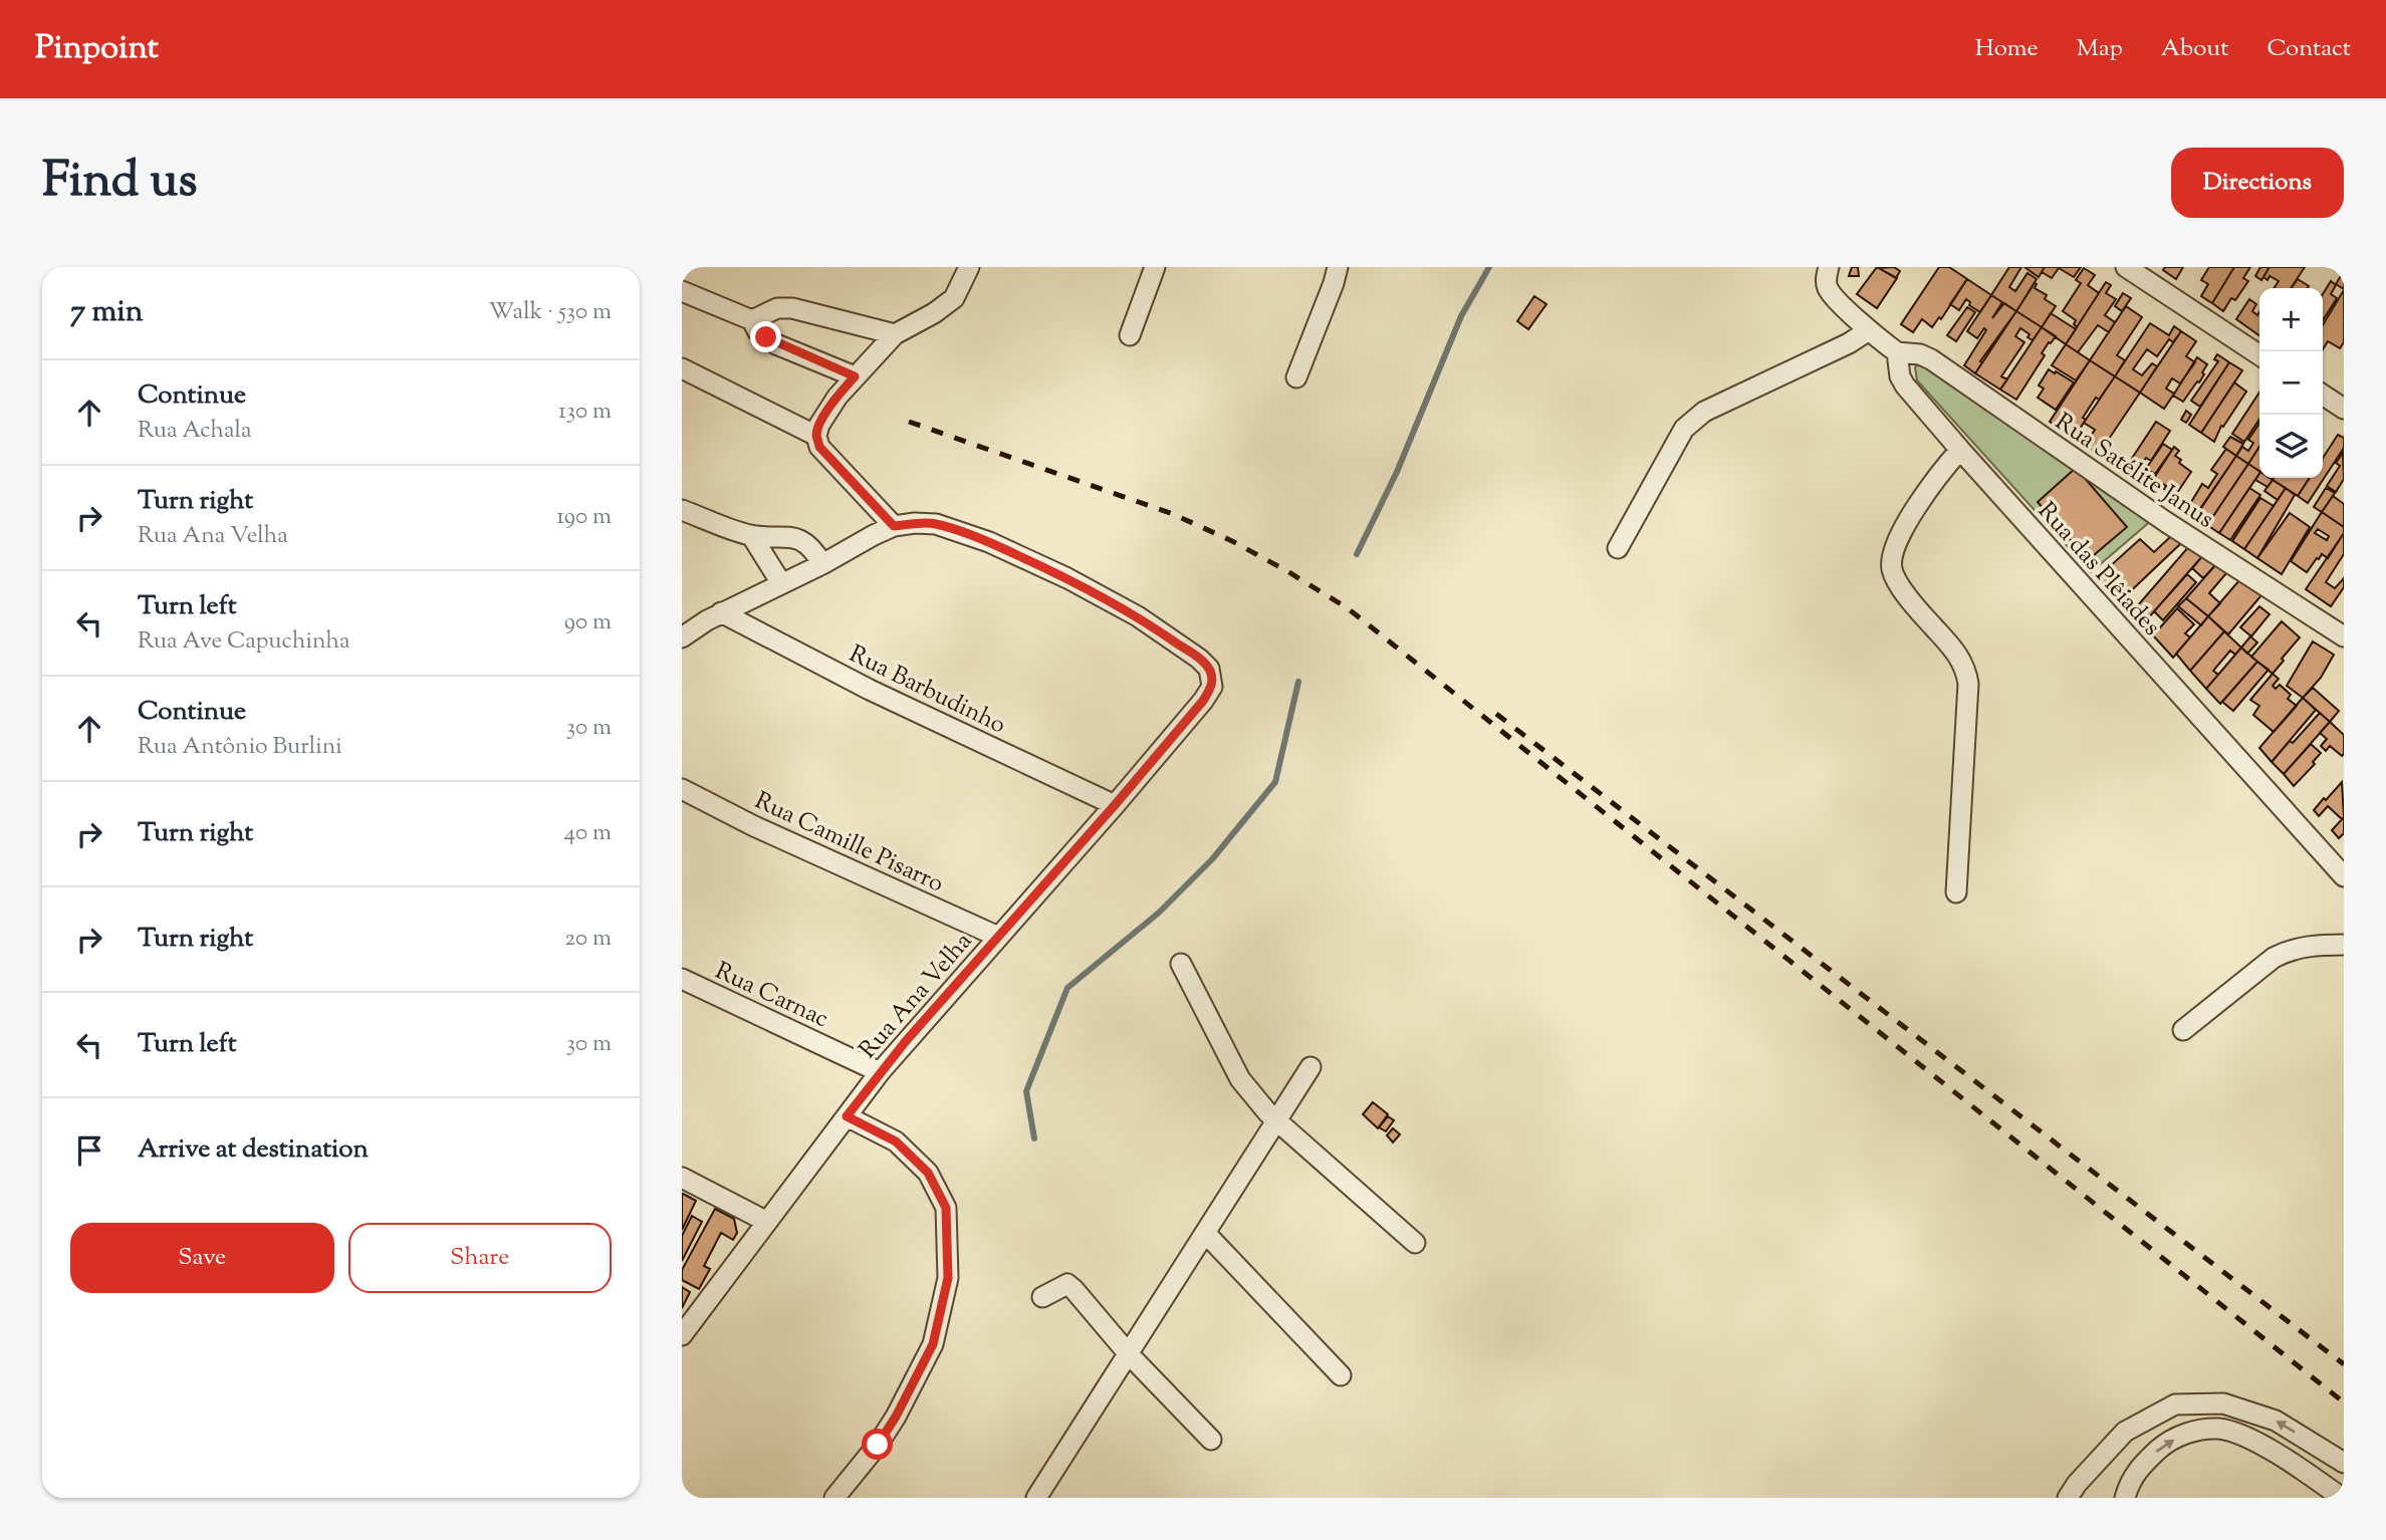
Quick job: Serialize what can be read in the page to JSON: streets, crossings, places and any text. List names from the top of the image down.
{
  "streets": {
    "street": [
      "Rua Satélite Janus",
      "Rua das Plêiades",
      "Rua Barbudinho",
      "Rua Camille Pisarro",
      "Rua Carnac",
      "Rua Ana Velha"
    ]
  },
  "crossings": [
    ["Rua Satélite Janus", "Rua das Plêiades"],
    ["Rua Barbudinho", "Rua Ana Velha"],
    ["Rua Camille Pisarro", "Rua Ana Velha"],
    ["Rua Carnac", "Rua Ana Velha"]
  ],
  "page": {
    "header": "Pinpoint",
    "nav": [
      "Home",
      "Map",
      "About",
      "Contact"
    ],
    "title": "Find us",
    "buttons": [
      "Directions",
      ["Save", "Share"]
    ],
    "heading": ["7 min", "Walk · 530 m"],
    "map_buttons": ["+", "−"],
    "list": [
      ["Continue", "Rua Achala", "130 m"],
      ["Turn right", "Rua Ana Velha", "190 m"],
      ["Turn left", "Rua Ave Capuchinha", "90 m"],
      ["Continue", "Rua Antônio Burlini", "30 m"],
      ["Turn right", "40 m"],
      ["Turn right", "20 m"],
      ["Turn left", "30 m"],
      "Arrive at destination"
    ]
  }
}
